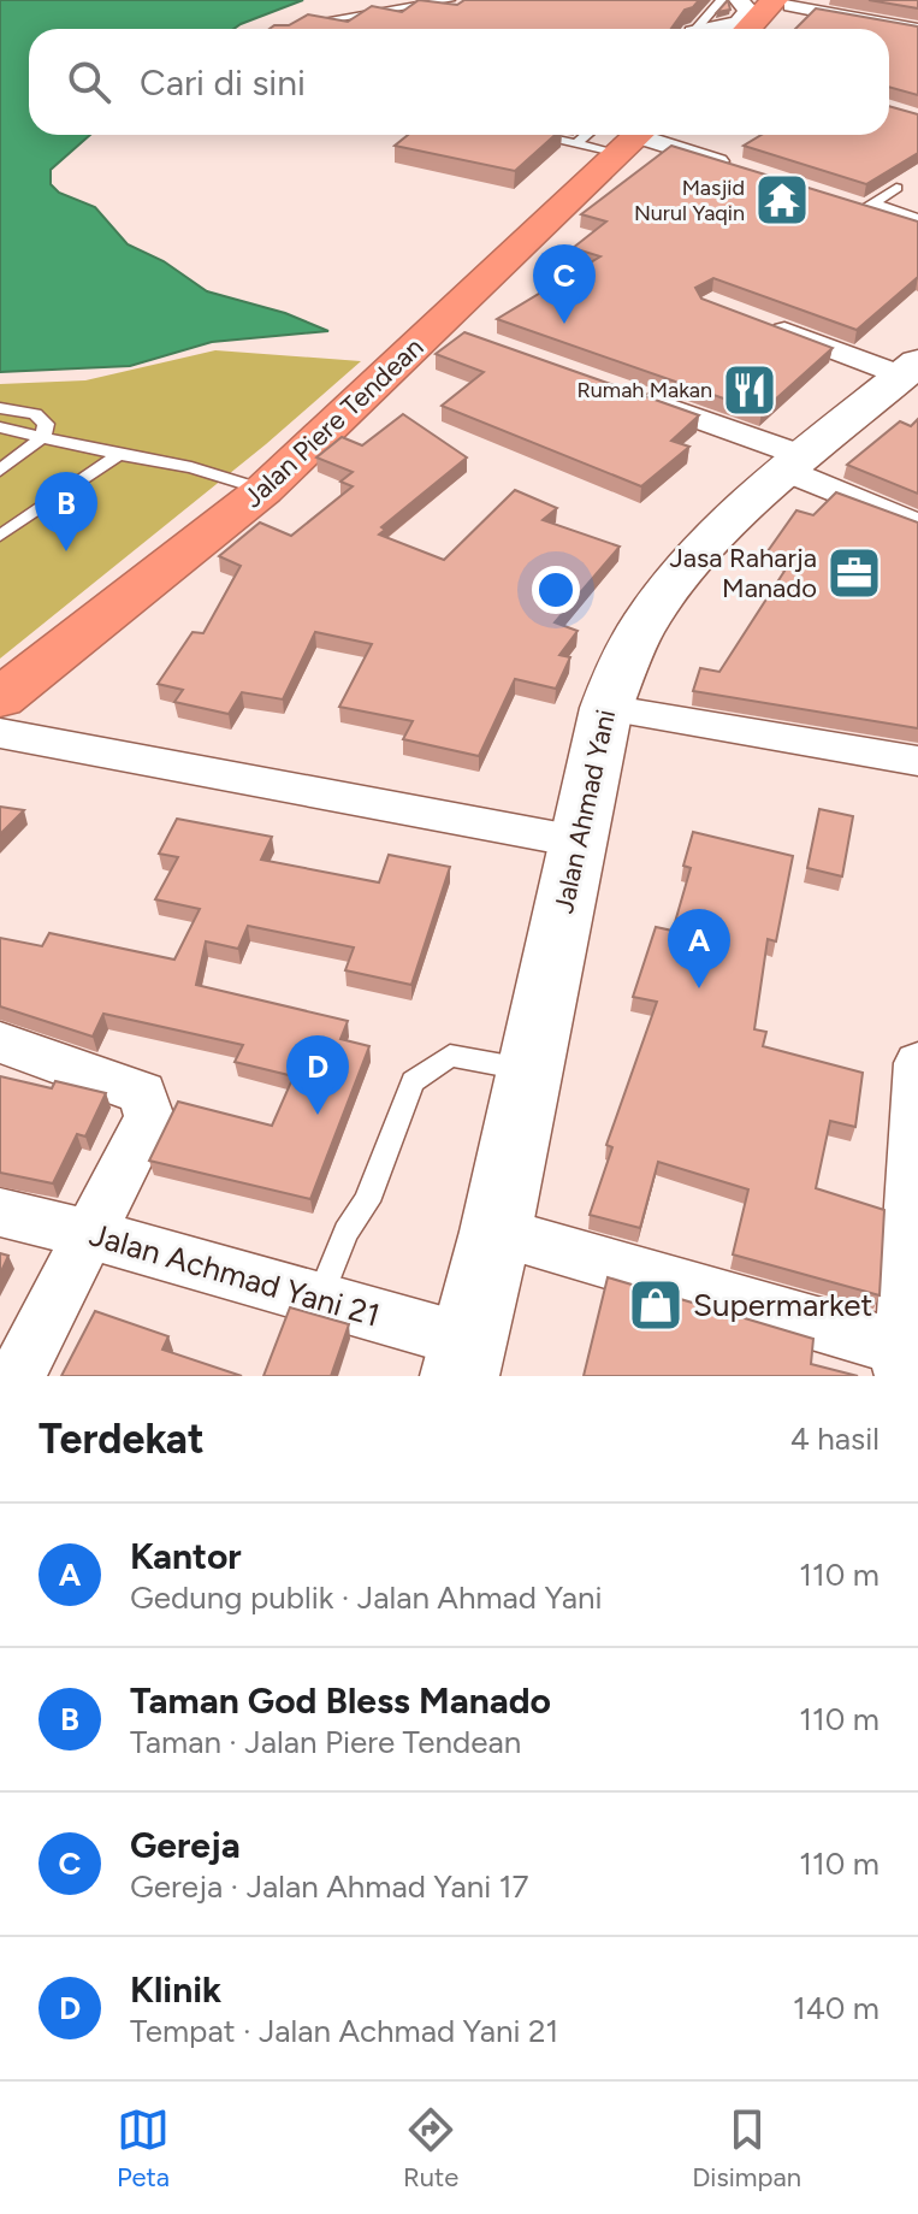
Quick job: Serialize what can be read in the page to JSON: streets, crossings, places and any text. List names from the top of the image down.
{
  "streets": {
    "highway": ["Jalan Piere Tendean"],
    "main road": ["Jalan Ahmad Yani"],
    "street": ["Jalan Achmad Yani 21"]
  },
  "crossings": [
    ["Jalan Ahmad Yani", "Jalan Achmad Yani 21"]
  ],
  "places": {
    "temple": ["Masjid Nurul Yaqin"],
    "restaurant": ["Rumah Makan"],
    "office": ["Jasa Raharja Manado"],
    "shop": ["Supermarket"]
  },
  "page": {
    "search": "Cari di sini",
    "pins": [
      "C",
      "B",
      "A",
      "D"
    ],
    "heading": ["Terdekat", "4 hasil"],
    "list": [
      {
        "mark": "A",
        "name": "Kantor",
        "note": "Gedung publik · Jalan Ahmad Yani",
        "value": "110 m"
      },
      {
        "mark": "B",
        "name": "Taman God Bless Manado",
        "note": "Taman · Jalan Piere Tendean",
        "value": "110 m"
      },
      {
        "mark": "C",
        "name": "Gereja",
        "note": "Gereja · Jalan Ahmad Yani 17",
        "value": "110 m"
      },
      {
        "mark": "D",
        "name": "Klinik",
        "note": "Tempat · Jalan Achmad Yani 21",
        "value": "140 m"
      }
    ],
    "nav": ["Peta", "Rute", "Disimpan"]
  }
}
